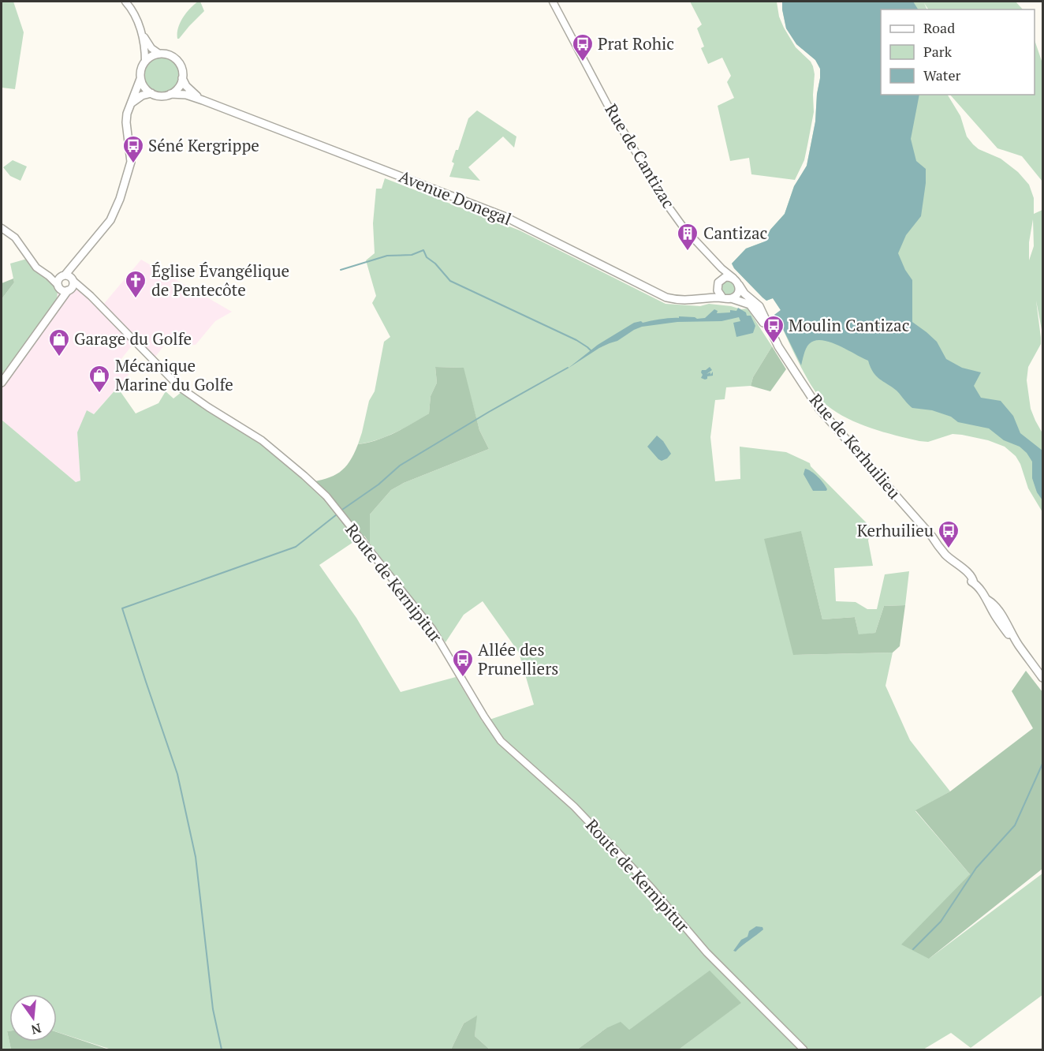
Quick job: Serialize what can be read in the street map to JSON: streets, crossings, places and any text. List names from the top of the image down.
{
  "streets": {
    "main road": ["Avenue Donegal", "Rue de Kerhuilieu"],
    "street": ["Rue de Cantizac", "Route de Kernipitur"]
  },
  "crossings": [
    ["Rue de Cantizac", "Avenue Donegal"],
    ["Rue de Cantizac", "Rue de Kerhuilieu"],
    ["Avenue Donegal", "Rue de Kerhuilieu"]
  ],
  "places": {
    "bus stop": [
      "Prat Rohic",
      "Séné Kergrippe",
      "Moulin Cantizac",
      "Kerhuilieu",
      "Allée des Prunelliers"
    ],
    "building": ["Cantizac"],
    "church": ["Église Évangélique de Pentecôte"],
    "shop": ["Garage du Golfe", "Mécanique Marine du Golfe"]
  },
  "legend": ["Road", "Park", "Water"],
  "north": "bottom"
}
